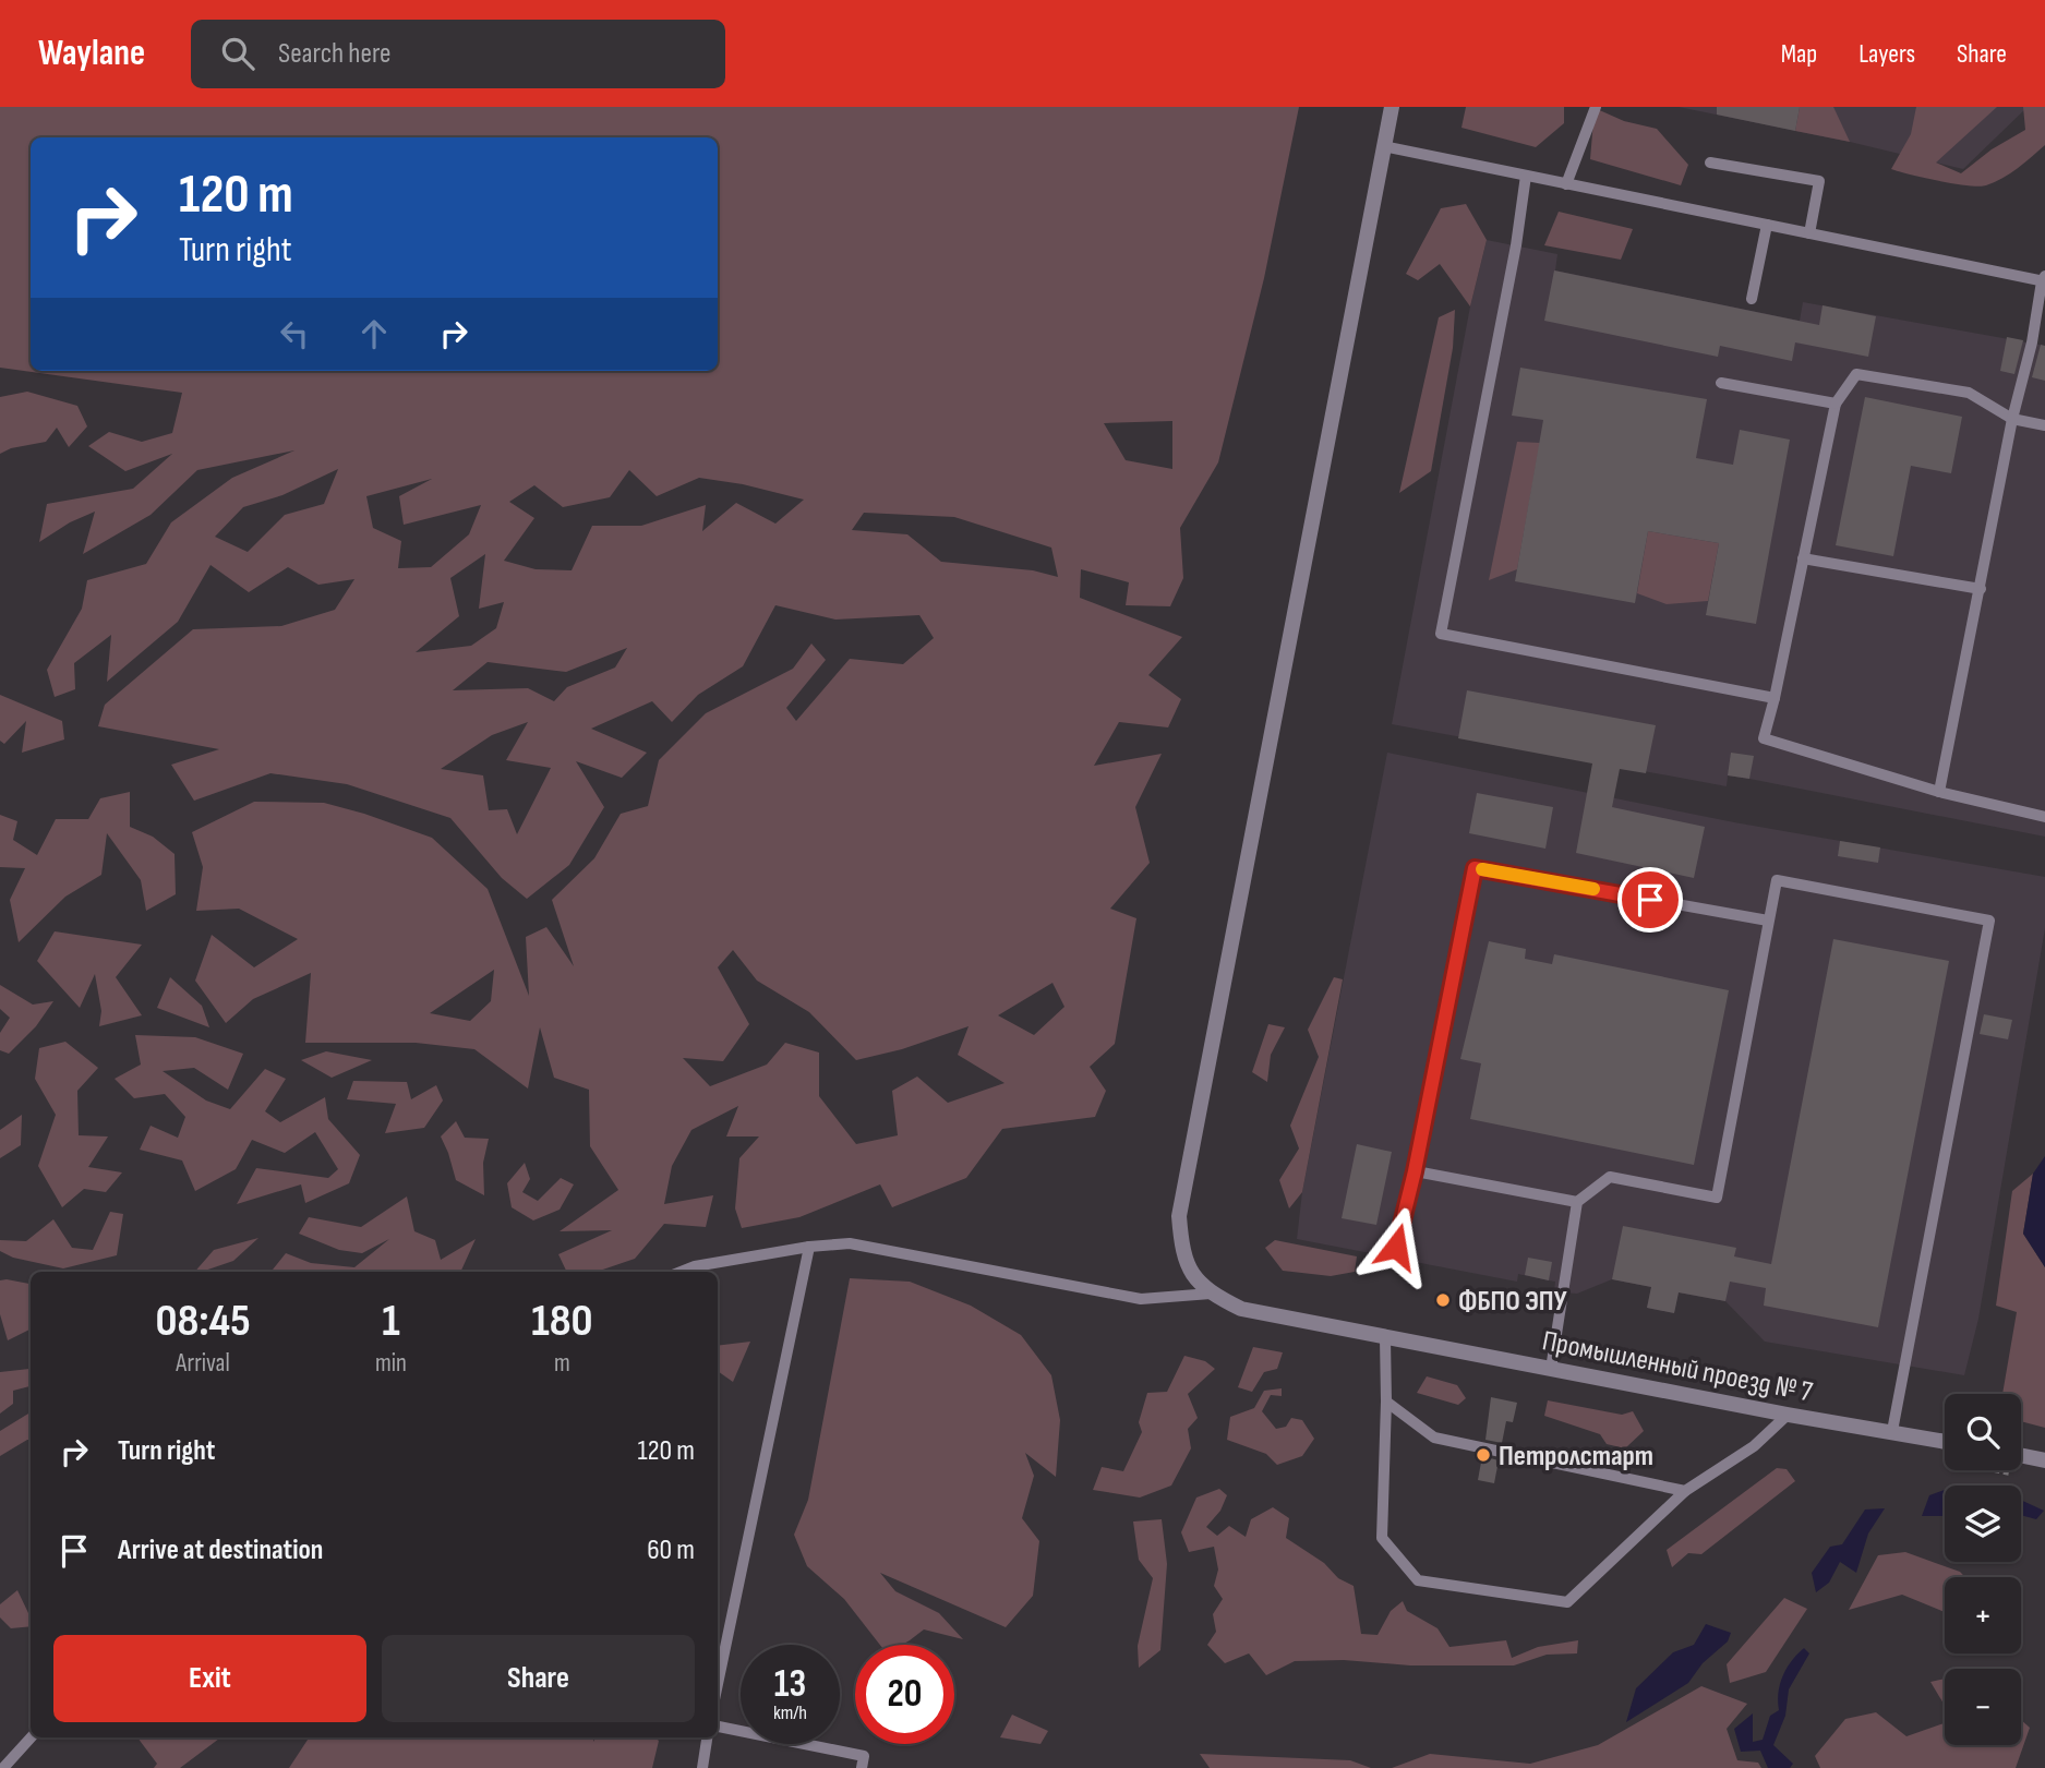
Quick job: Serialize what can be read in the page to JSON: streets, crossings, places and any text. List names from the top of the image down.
{
  "streets": {
    "street": ["Промышленный проезд № 7"]
  },
  "places": ["ФБПО ЭПУ", "Петролстарт"],
  "page": {
    "header": "Waylane",
    "search": "Search here",
    "nav": ["Map", "Layers", "Share"],
    "turn": ["120 m", "Turn right"],
    "eta": [
      "08:45",
      "Arrival",
      "1",
      "min",
      "180",
      "m"
    ],
    "map_buttons": ["+", "−"],
    "list": [
      {
        "name": "Turn right",
        "value": "120 m"
      },
      {
        "name": "Arrive at destination",
        "value": "60 m"
      }
    ],
    "buttons": ["Exit", "Share"],
    "speed": "13 km/h",
    "limit": "20"
  }
}
